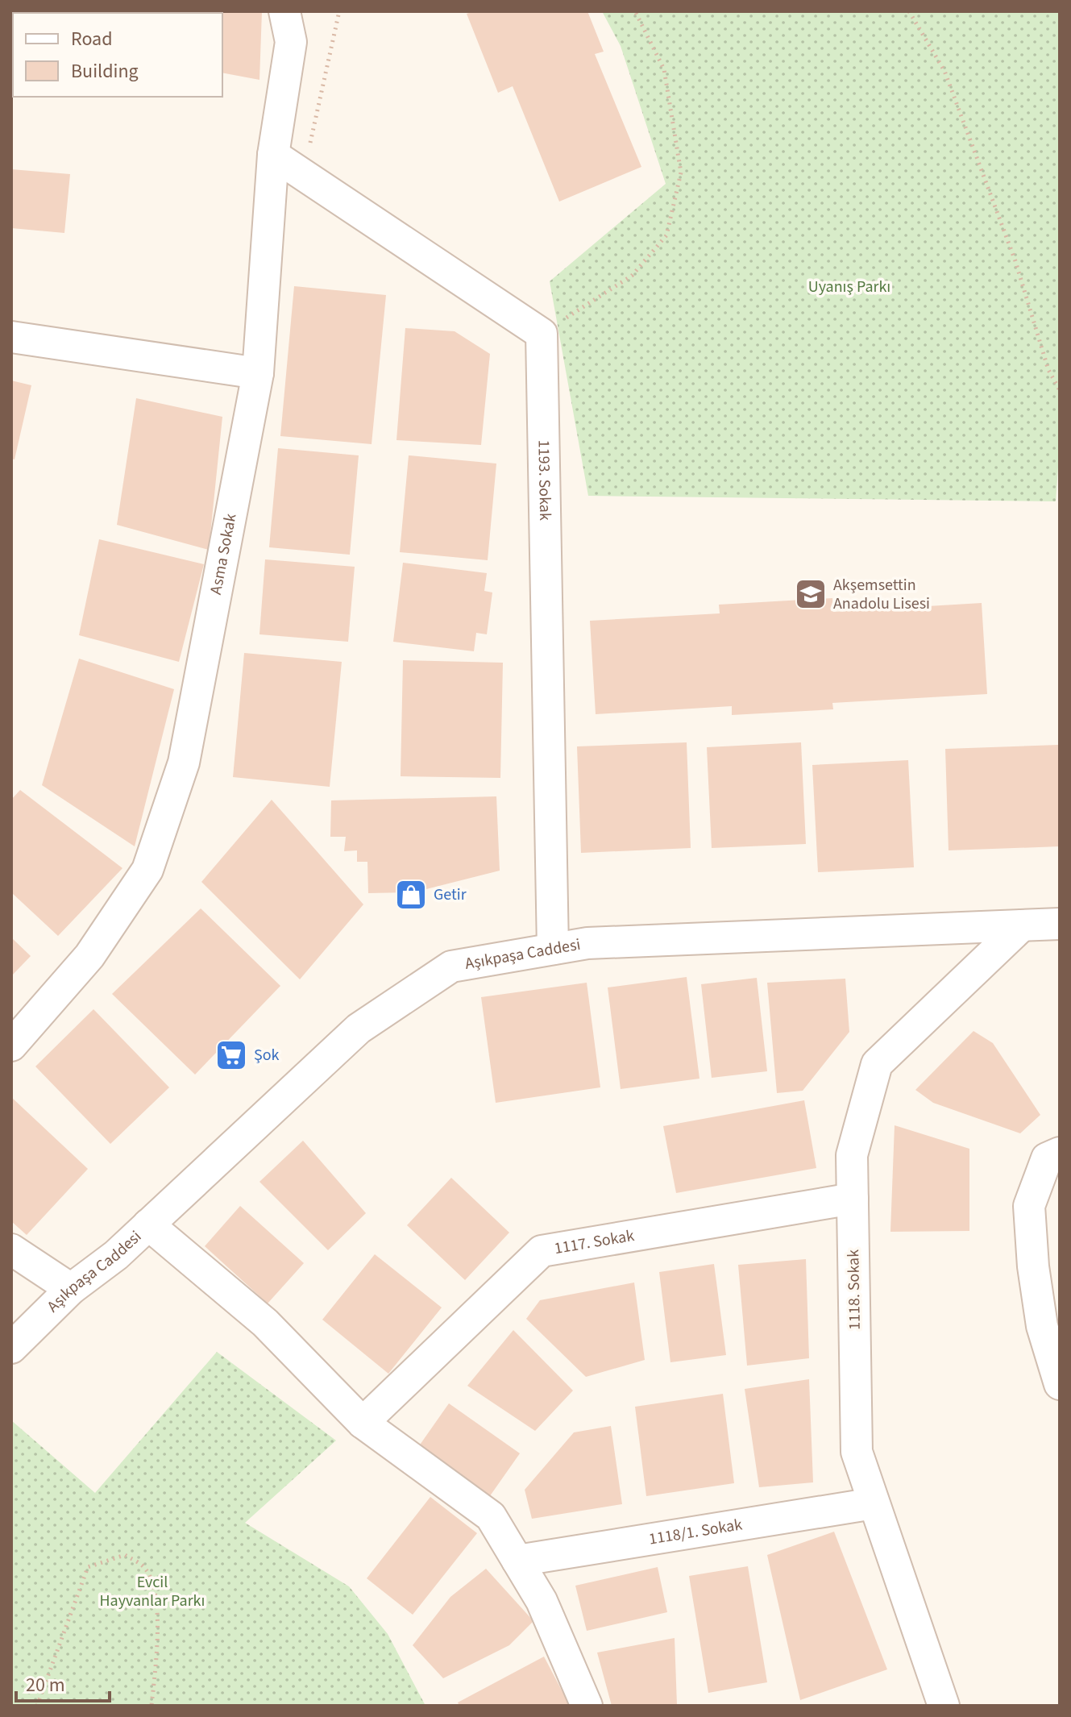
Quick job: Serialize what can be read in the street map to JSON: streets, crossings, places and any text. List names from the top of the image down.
{
  "streets": {
    "street": [
      "1193. Sokak",
      "Asma Sokak",
      "Aşıkpaşa Caddesi",
      "1117. Sokak",
      "1118. Sokak",
      "1118/1. Sokak"
    ]
  },
  "crossings": [
    ["1193. Sokak", "Aşıkpaşa Caddesi"],
    ["Aşıkpaşa Caddesi", "1118. Sokak"],
    ["1117. Sokak", "1118. Sokak"],
    ["1118. Sokak", "1118/1. Sokak"]
  ],
  "parks": ["Uyanış Parkı", "Evcil Hayvanlar Parkı"],
  "places": {
    "school or university": ["Akşemsettin Anadolu Lisesi"],
    "shop": ["Getir"],
    "supermarket": ["Şok"]
  },
  "legend": ["Road", "Building"],
  "scale_bar": "20 m"
}
